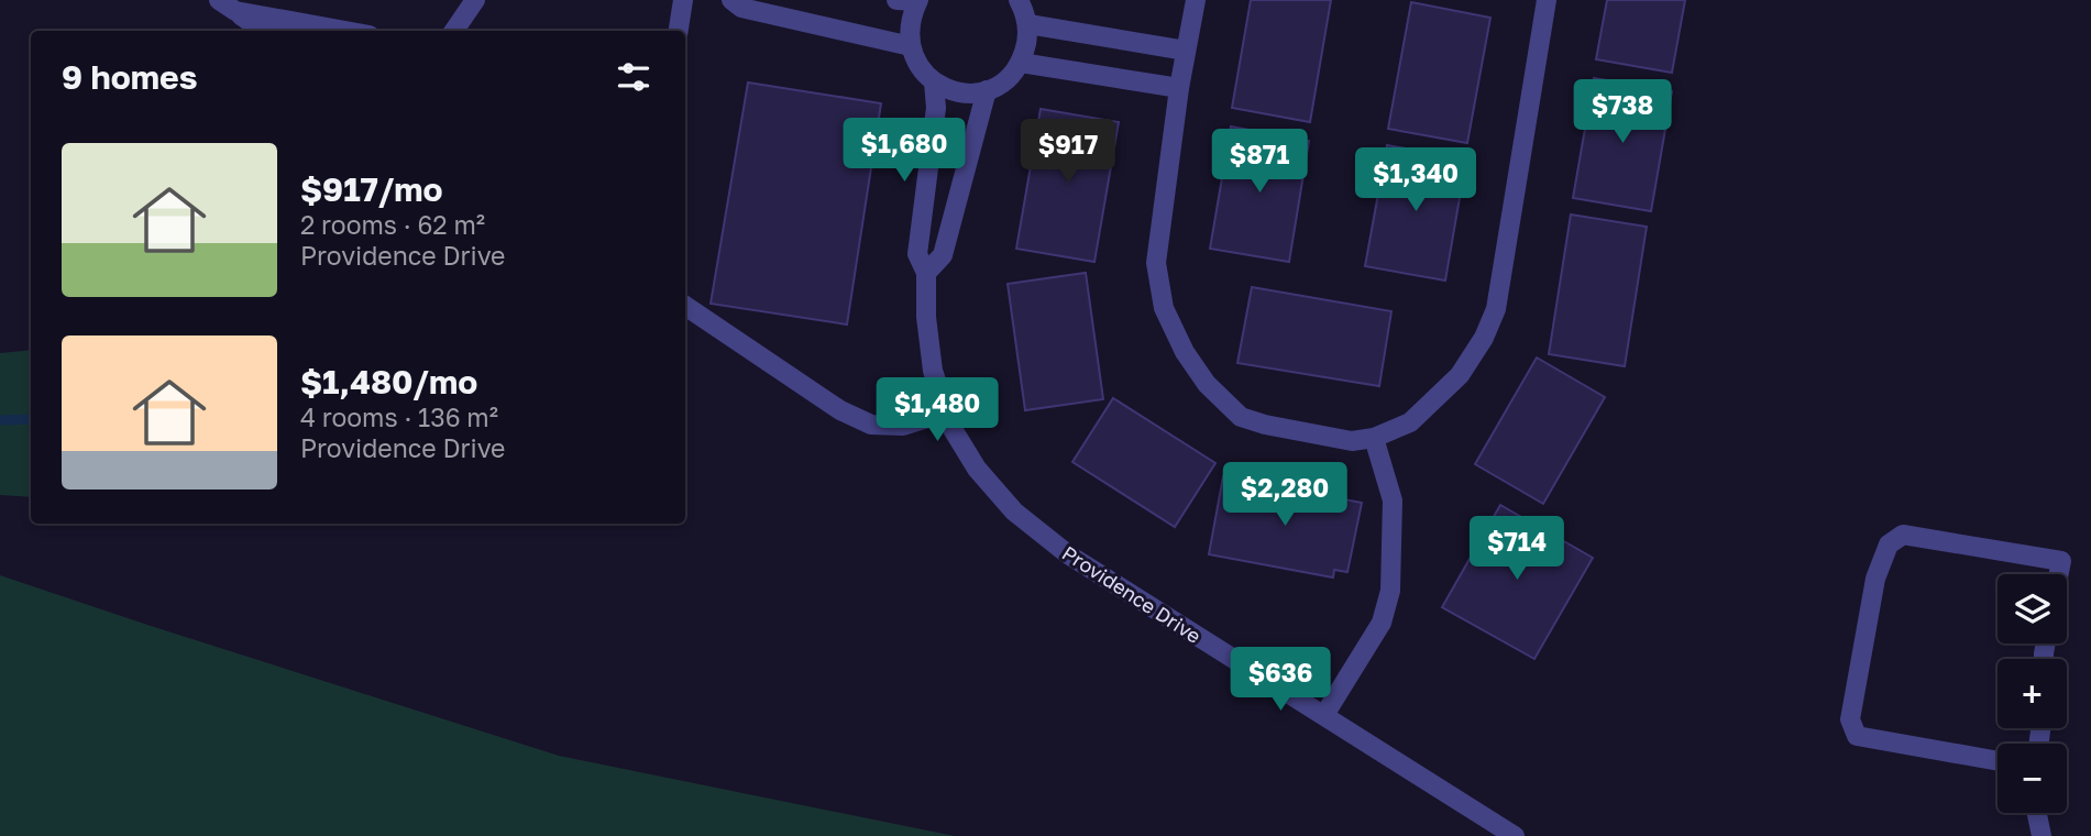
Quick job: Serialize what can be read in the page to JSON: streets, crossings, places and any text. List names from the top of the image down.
{
  "streets": {
    "street": ["Providence Drive"]
  },
  "page": {
    "heading": "9 homes",
    "price": [
      "$738",
      "$1,680",
      "$917",
      "$871",
      "$1,340",
      "$1,480",
      "$2,280",
      "$714",
      "$636"
    ],
    "list": [
      {
        "name": "$917/mo",
        "note": "2 rooms · 62 m² · Providence Drive"
      },
      {
        "name": "$1,480/mo",
        "note": "4 rooms · 136 m² · Providence Drive"
      }
    ],
    "map_buttons": ["+", "−"]
  }
}
